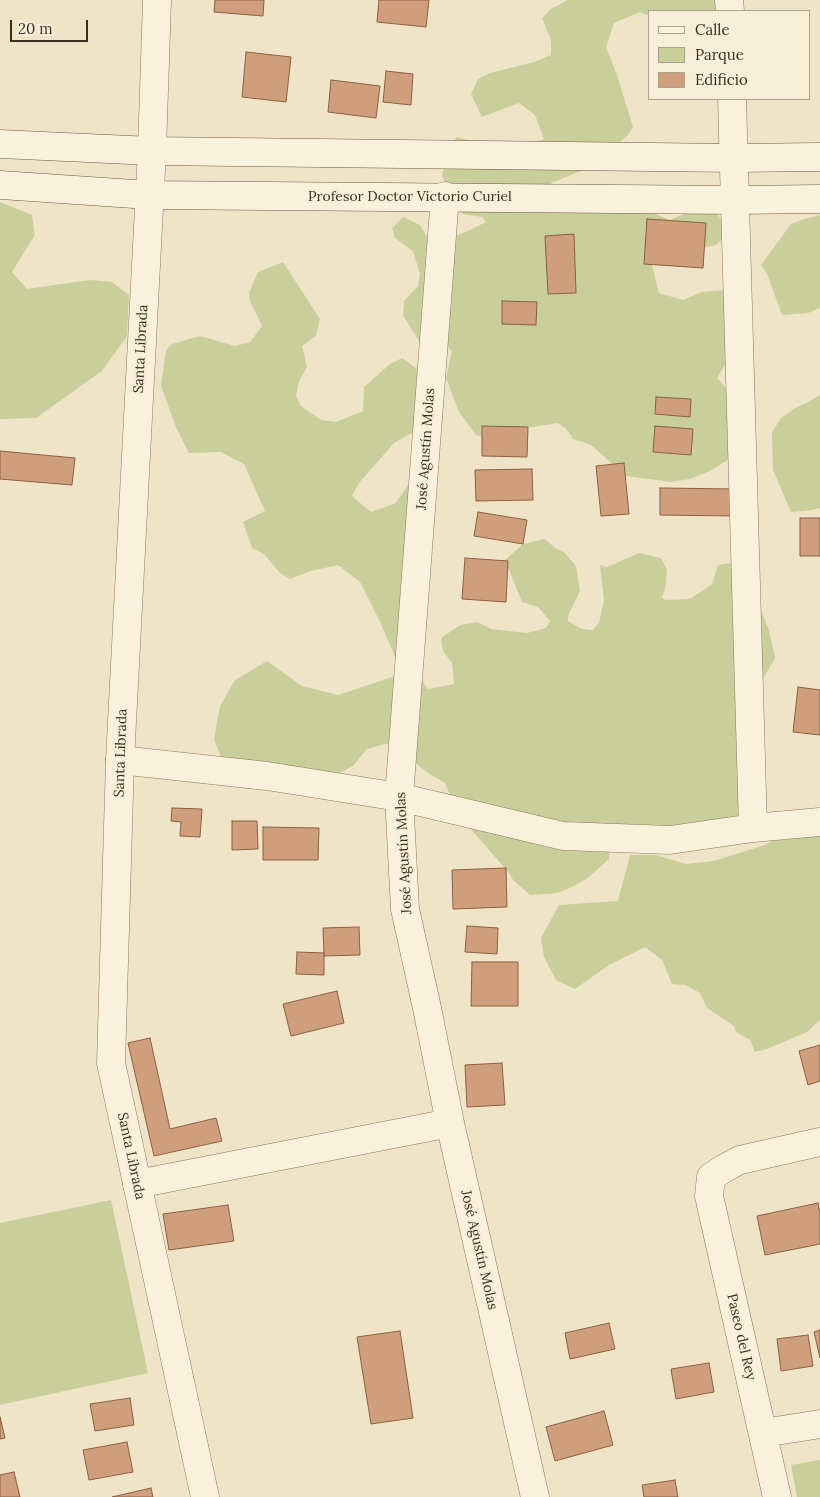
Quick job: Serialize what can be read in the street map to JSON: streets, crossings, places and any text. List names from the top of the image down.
{
  "streets": {
    "street": [
      "Profesor Doctor Victorio Curiel",
      "Santa Librada",
      "José Agustín Molas",
      "Paseo del Rey"
    ]
  },
  "crossings": [
    ["Profesor Doctor Victorio Curiel", "Santa Librada"],
    ["Profesor Doctor Victorio Curiel", "José Agustín Molas"]
  ],
  "legend": ["Calle", "Parque", "Edificio"],
  "scale_bar": "20 m"
}
